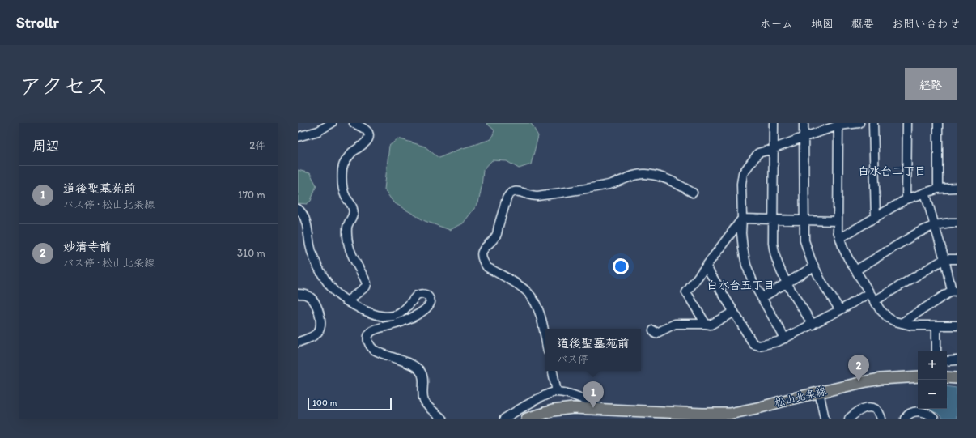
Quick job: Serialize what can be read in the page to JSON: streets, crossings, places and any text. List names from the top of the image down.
{
  "streets": {
    "main road": ["松山北条線"]
  },
  "districts": ["白水台二丁目", "白水台五丁目"],
  "scale_bar": "100 m",
  "page": {
    "header": "Strollr",
    "nav": [
      "ホーム",
      "地図",
      "概要",
      "お問い合わせ"
    ],
    "title": "アクセス",
    "buttons": "経路",
    "heading": ["周辺", "2件"],
    "list": [
      {
        "mark": "1",
        "name": "道後聖墓苑前",
        "note": "バス停 · 松山北条線",
        "value": "170 m"
      },
      {
        "mark": "2",
        "name": "妙清寺前",
        "note": "バス停 · 松山北条線",
        "value": "310 m"
      }
    ],
    "popup": ["道後聖墓苑前", "バス停"],
    "map_buttons": ["+", "−"],
    "pins": ["2", "1"],
    "scale": "100 m"
  }
}
